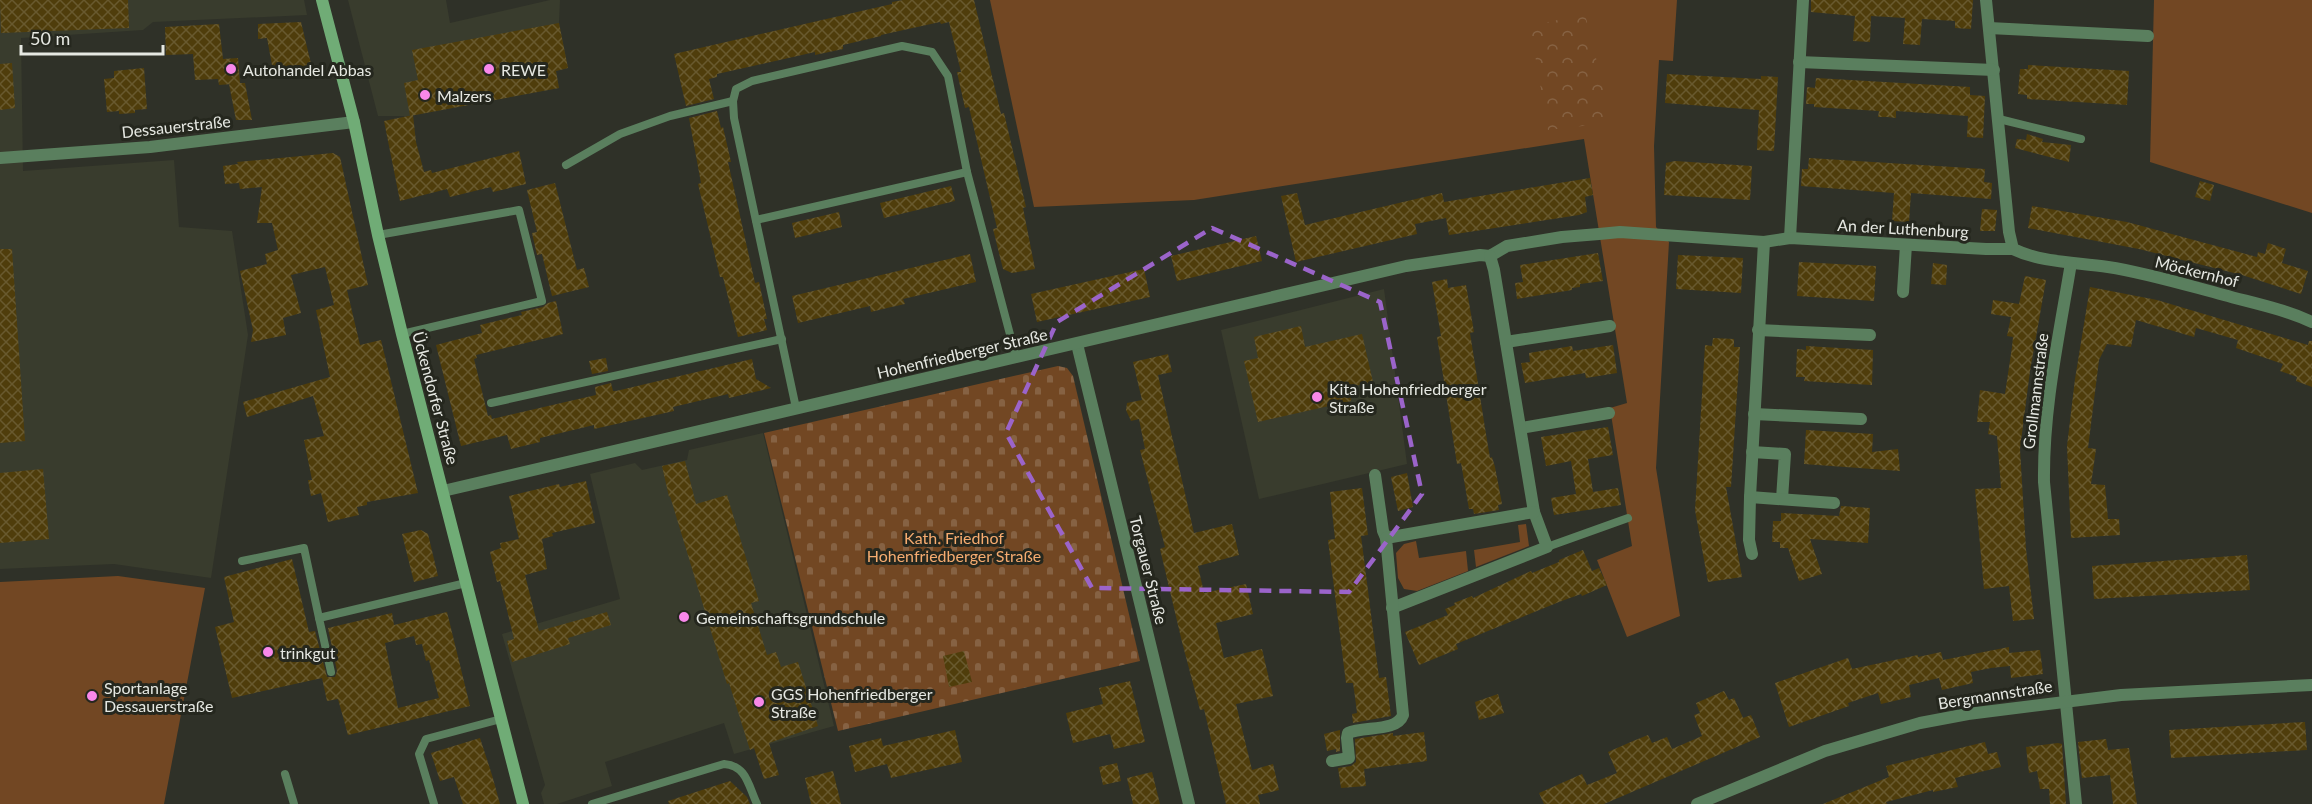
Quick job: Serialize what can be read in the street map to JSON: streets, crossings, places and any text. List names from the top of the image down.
{
  "streets": {
    "main road": ["Ückendorfer Straße"],
    "street": [
      "Dessauerstraße",
      "An der Luthenburg",
      "Möckernhof",
      "Hohenfriedberger Straße",
      "Grollmannstraße",
      "Torgauer Straße",
      "Bergmannstraße"
    ]
  },
  "crossings": [
    ["Dessauerstraße", "Ückendorfer Straße"],
    ["An der Luthenburg", "Hohenfriedberger Straße"],
    ["Möckernhof", "Grollmannstraße"],
    ["Hohenfriedberger Straße", "Ückendorfer Straße"],
    ["Hohenfriedberger Straße", "Torgauer Straße"],
    ["Grollmannstraße", "Bergmannstraße"]
  ],
  "parks": ["Kath. Friedhof Hohenfriedberger Straße"],
  "places": [
    "Autohandel Abbas",
    "REWE",
    "Malzers",
    "Kita Hohenfriedberger Straße",
    "Gemeinschaftsgrundschule",
    "trinkgut",
    "Sportanlage Dessauerstraße",
    "GGS Hohenfriedberger Straße"
  ],
  "scale_bar": "50 m"
}
